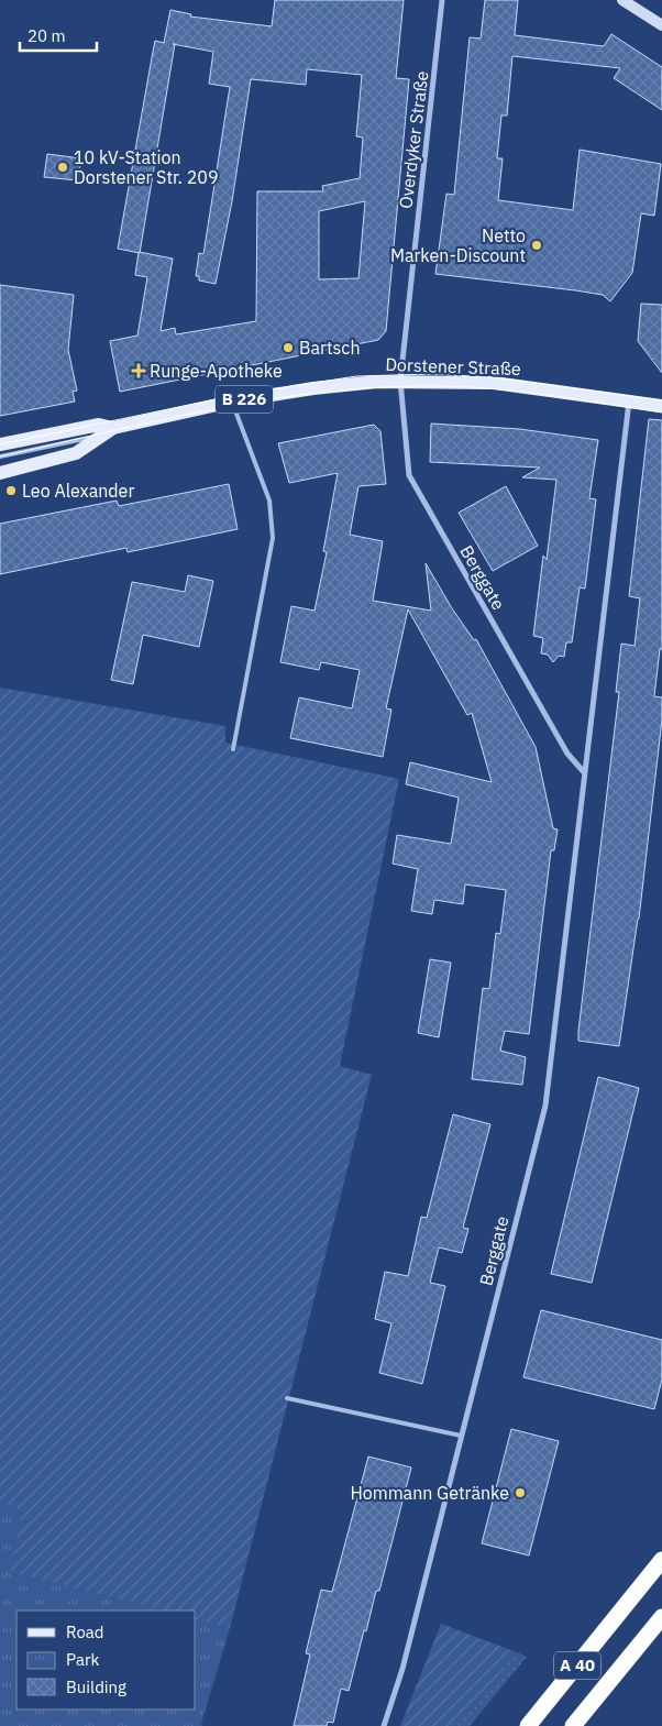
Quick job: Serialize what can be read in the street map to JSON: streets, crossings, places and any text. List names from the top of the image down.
{
  "streets": {
    "highway": ["A 40"],
    "main road": ["Dorstener Straße", "B 226"],
    "street": ["Overdyker Straße", "Berggate"]
  },
  "crossings": [
    ["Overdyker Straße", "Dorstener Straße"],
    ["Overdyker Straße", "Berggate"],
    ["Dorstener Straße", "Berggate"]
  ],
  "places": {
    "other": [
      "10 kV-Station Dorstener Str. 209",
      "Netto Marken-Discount",
      "Bartsch",
      "Leo Alexander",
      "Hommann Getränke"
    ],
    "health": ["Runge-Apotheke"]
  },
  "legend": ["Road", "Park", "Building"],
  "scale_bar": "20 m"
}
